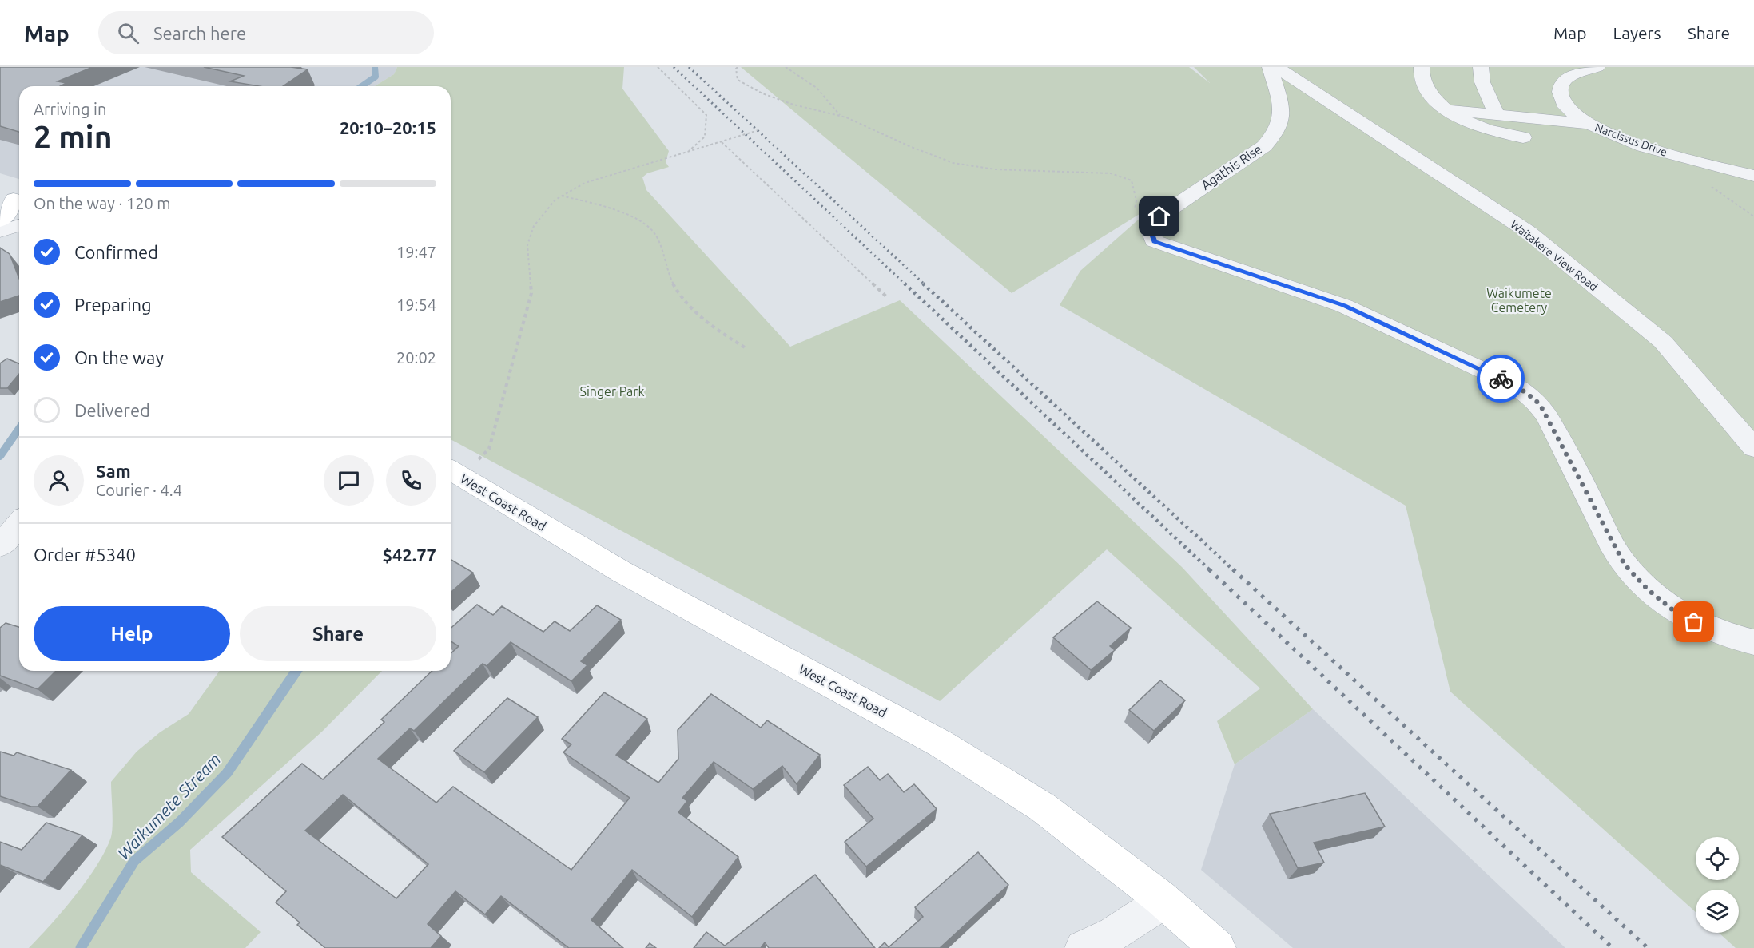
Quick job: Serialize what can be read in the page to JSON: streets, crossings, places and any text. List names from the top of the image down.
{
  "streets": {
    "main road": ["West Coast Road"],
    "street": ["Narcissus Drive", "Agathis Rise", "Waitakere View Road"]
  },
  "water": ["Waikumete Stream"],
  "parks": ["Waikumete Cemetery", "Singer Park"],
  "page": {
    "header": "Map",
    "search": "Search here",
    "nav": ["Map", "Layers", "Share"],
    "heading": ["2 min", "Arriving in", "20:10–20:15"],
    "panel": [
      "Sam",
      "Courier · 4.4",
      "Order #5340",
      "$42.77"
    ],
    "bar": "On the way · 120 m",
    "list": [
      ["Confirmed", "19:47"],
      ["Preparing", "19:54"],
      ["On the way", "20:02"],
      "Delivered"
    ],
    "buttons": ["Help", "Share"]
  }
}
